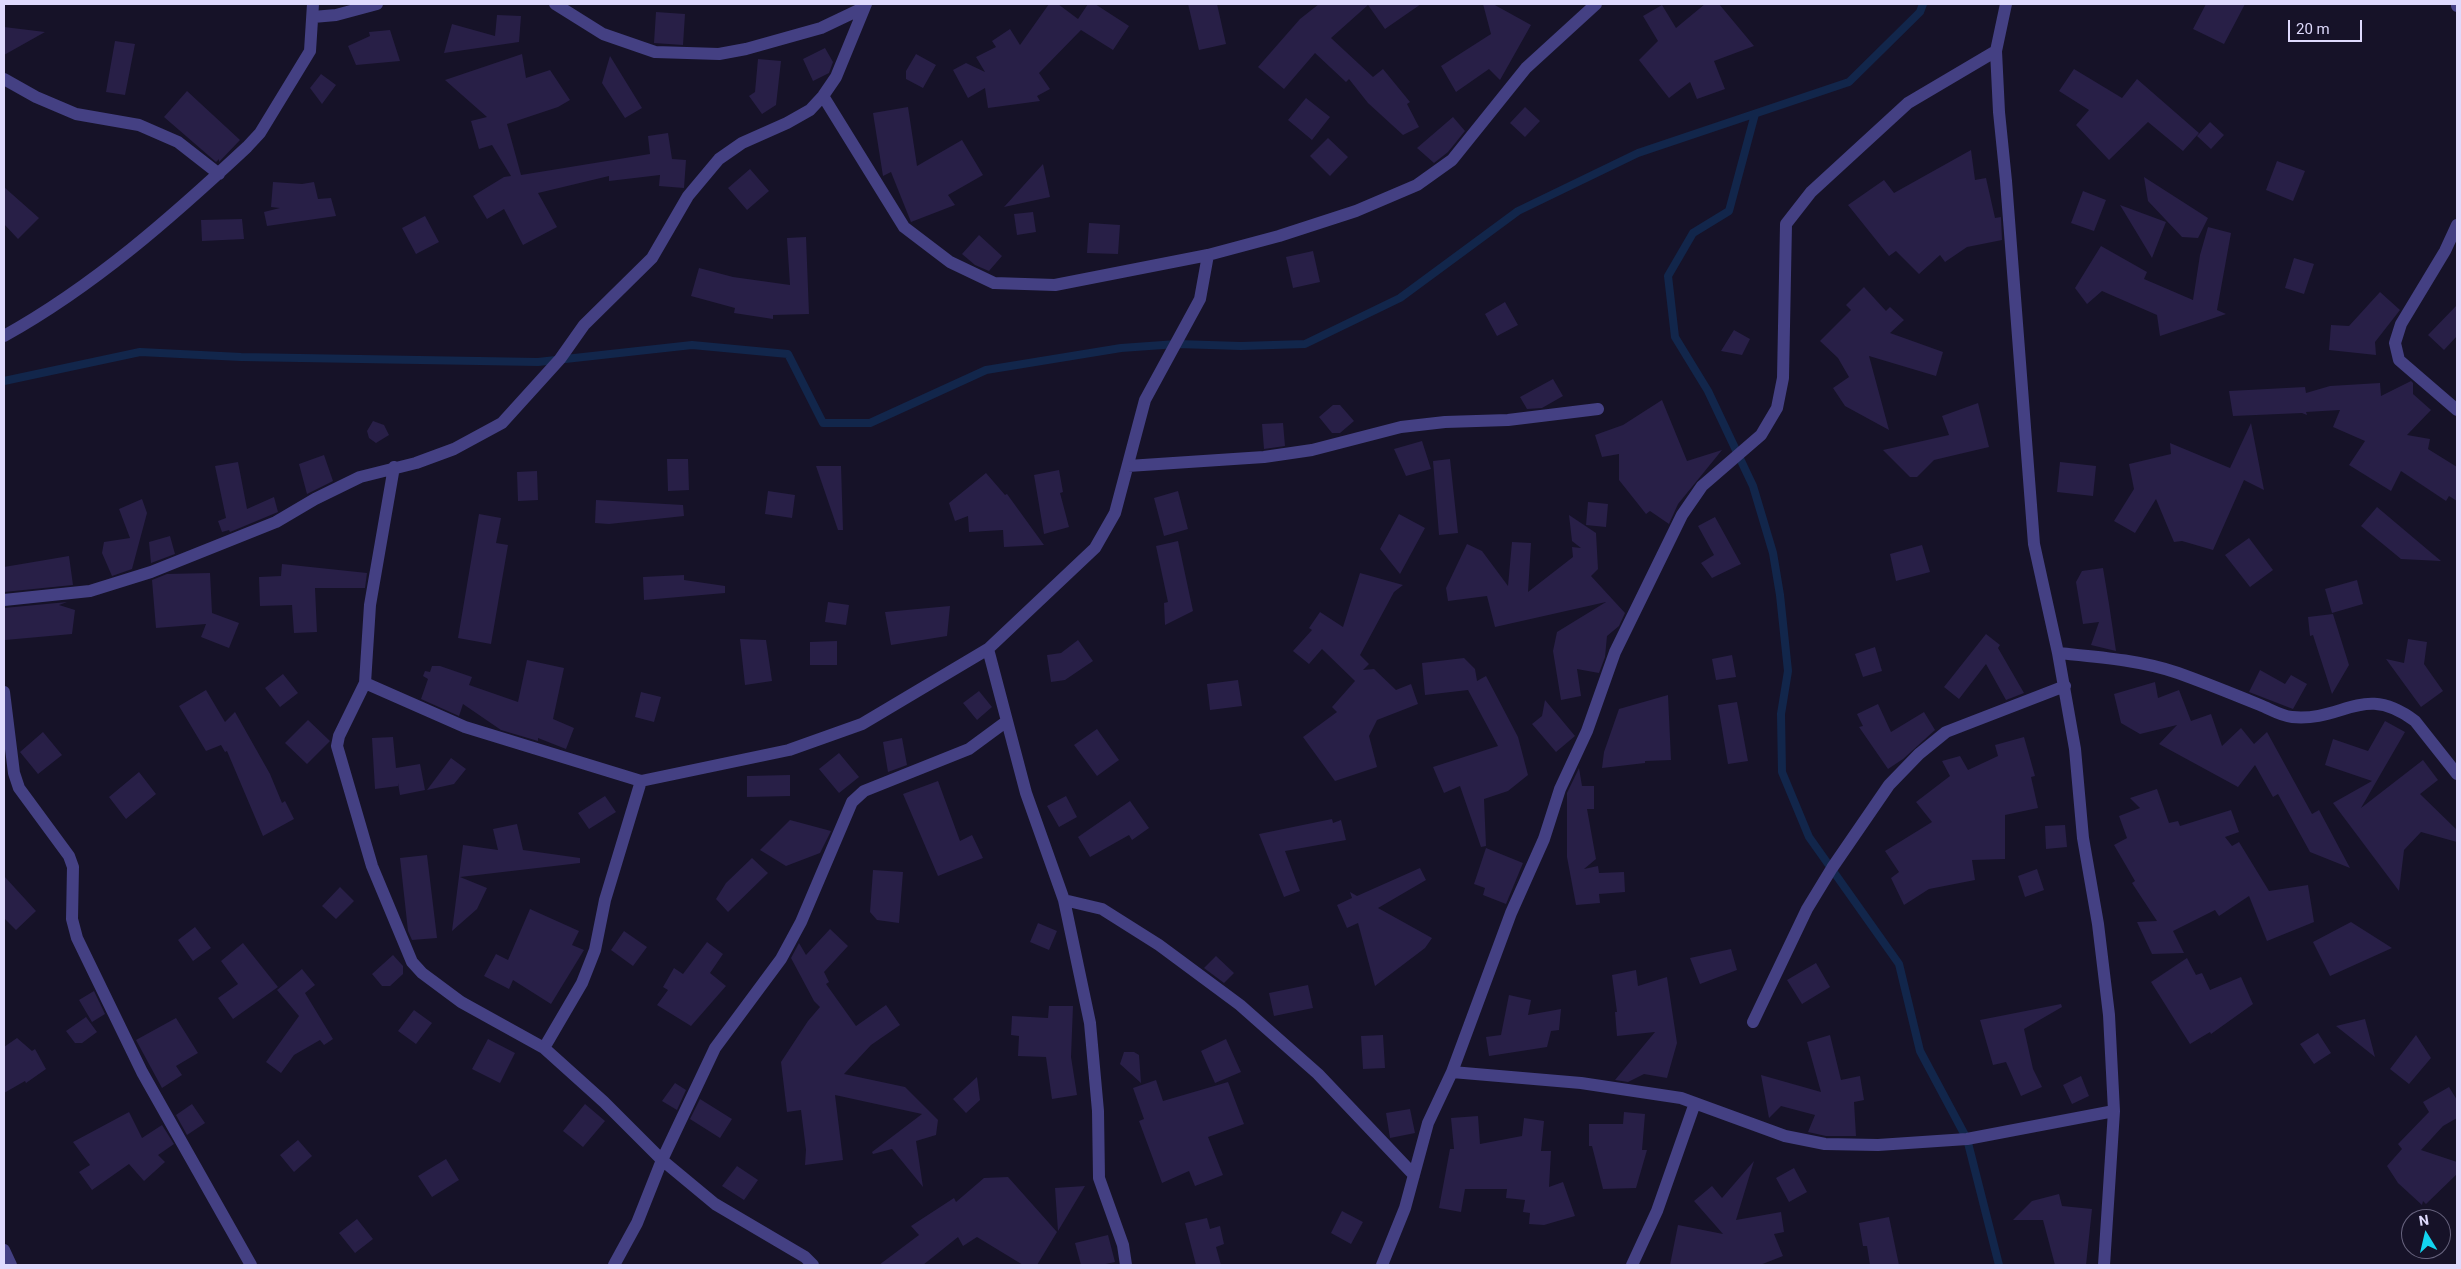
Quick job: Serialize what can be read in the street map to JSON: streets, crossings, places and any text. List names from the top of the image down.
{
  "scale_bar": "20 m",
  "north": "top"
}
